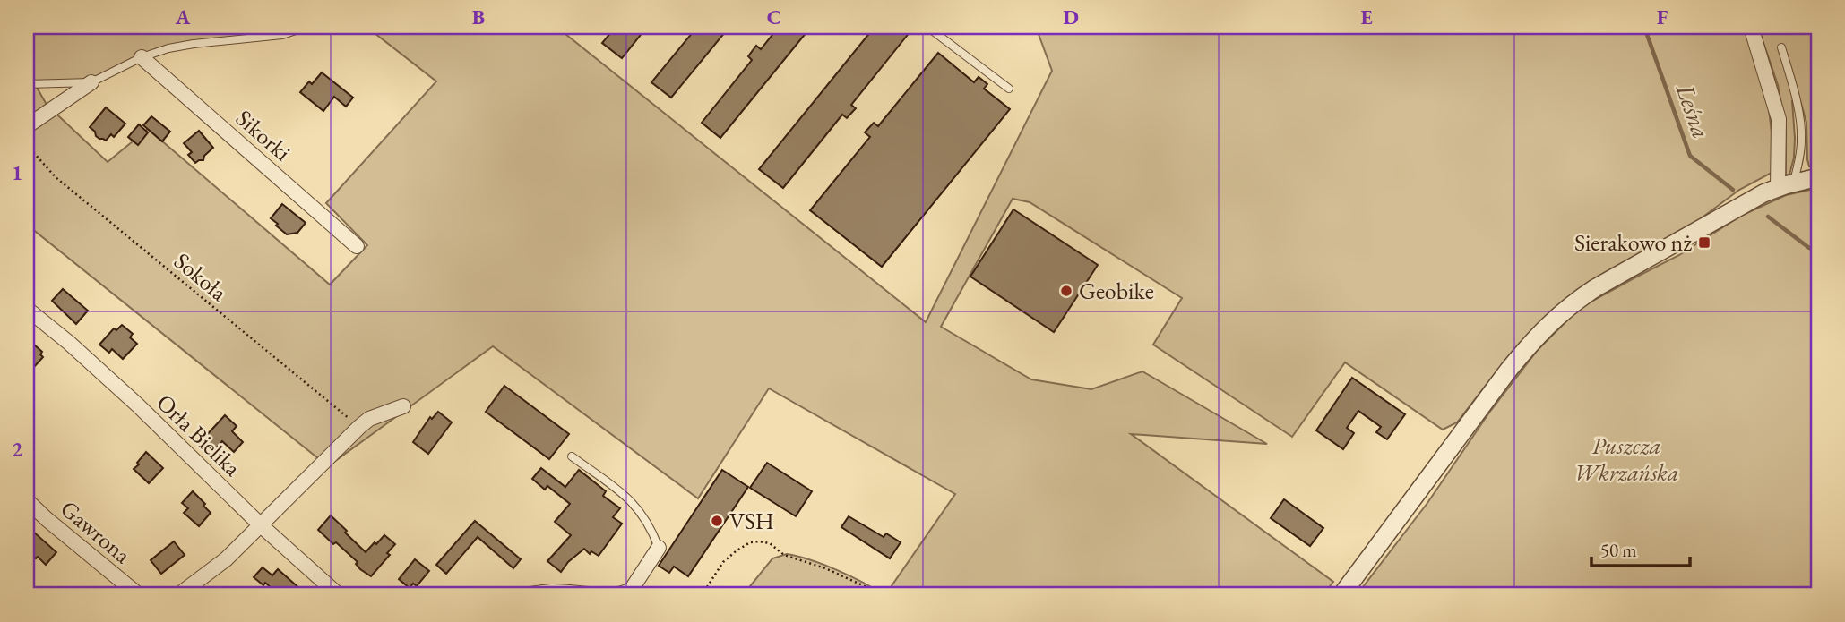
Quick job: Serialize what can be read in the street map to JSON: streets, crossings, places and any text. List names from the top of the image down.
{
  "streets": {
    "street": ["Sikorki", "Orła Bielika", "Gawrona"],
    "path": ["Sokoła"]
  },
  "water": ["Leśna"],
  "parks": ["Puszcza Wkrzańska"],
  "places": {
    "transit": ["Sierakowo nż"],
    "other": ["Geobike", "VSH"]
  },
  "scale_bar": "50 m",
  "grid": {
    "columns": [
      "A",
      "B",
      "C",
      "D",
      "E",
      "F"
    ],
    "rows": ["1", "2"]
  }
}
